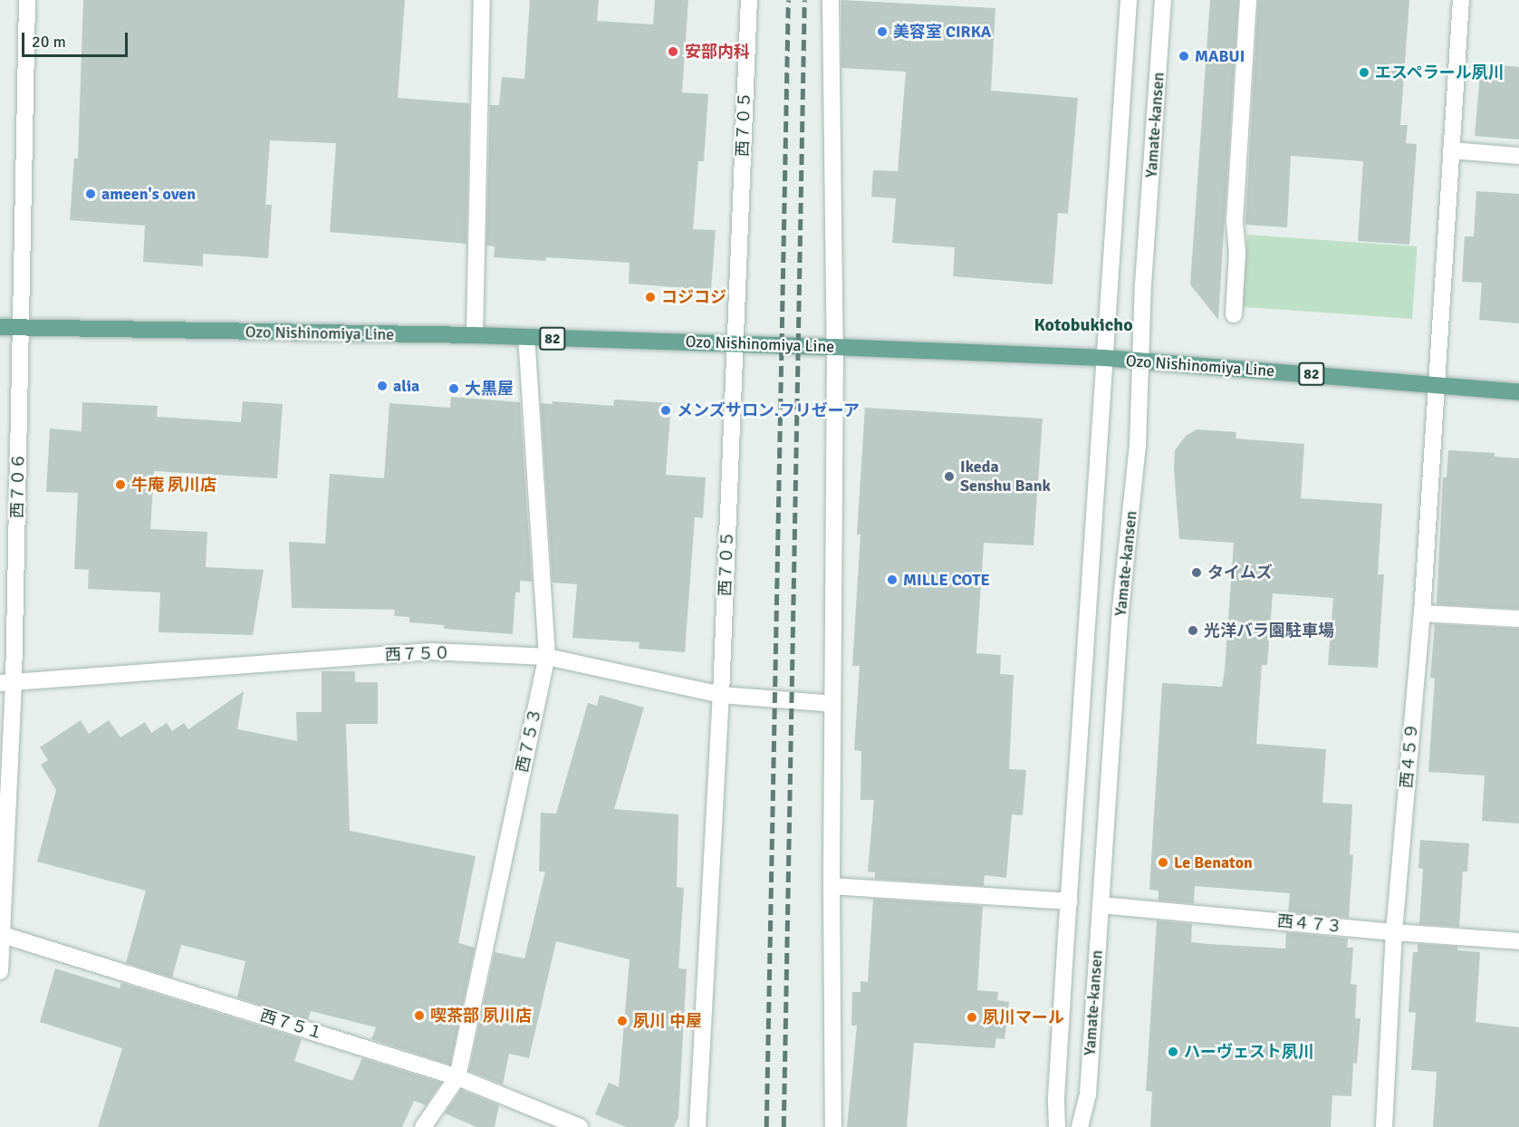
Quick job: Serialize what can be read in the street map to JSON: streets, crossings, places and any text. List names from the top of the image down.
{
  "streets": {
    "main road": ["Ozo Nishinomiya Line", "82"],
    "street": [
      "西７０５",
      "Yamate-kansen",
      "西７０６",
      "西７５０",
      "西７５３",
      "西４５９",
      "西４７３",
      "西７５１"
    ]
  },
  "crossings": [
    ["西７０５", "Ozo Nishinomiya Line"],
    ["西７０５", "西７５０"],
    ["Yamate-kansen", "Ozo Nishinomiya Line"],
    ["Yamate-kansen", "西４７３"],
    ["Ozo Nishinomiya Line", "西７０６"],
    ["Ozo Nishinomiya Line", "西７５３"],
    ["Ozo Nishinomiya Line", "西４５９"],
    ["西７０６", "西７５０"],
    ["西７０６", "西７５１"],
    ["西７５０", "西７５３"],
    ["西７５３", "西７５１"],
    ["西４５９", "西４７３"]
  ],
  "districts": ["Kotobukicho"],
  "places": [
    "美容室 CIRKA",
    "安部内科",
    "MABUI",
    "エスペラール夙川",
    "ameen's oven",
    "コジコジ",
    "alia",
    "大黒屋",
    "メンズサロン.フリゼーア",
    "Ikeda Senshu Bank",
    "牛庵 夙川店",
    "タイムズ",
    "MILLE COTE",
    "光洋バラ園駐車場",
    "Le Benaton",
    "喫茶部 夙川店",
    "夙川マール",
    "夙川 中屋",
    "ハーヴェスト夙川"
  ],
  "scale_bar": "20 m"
}
